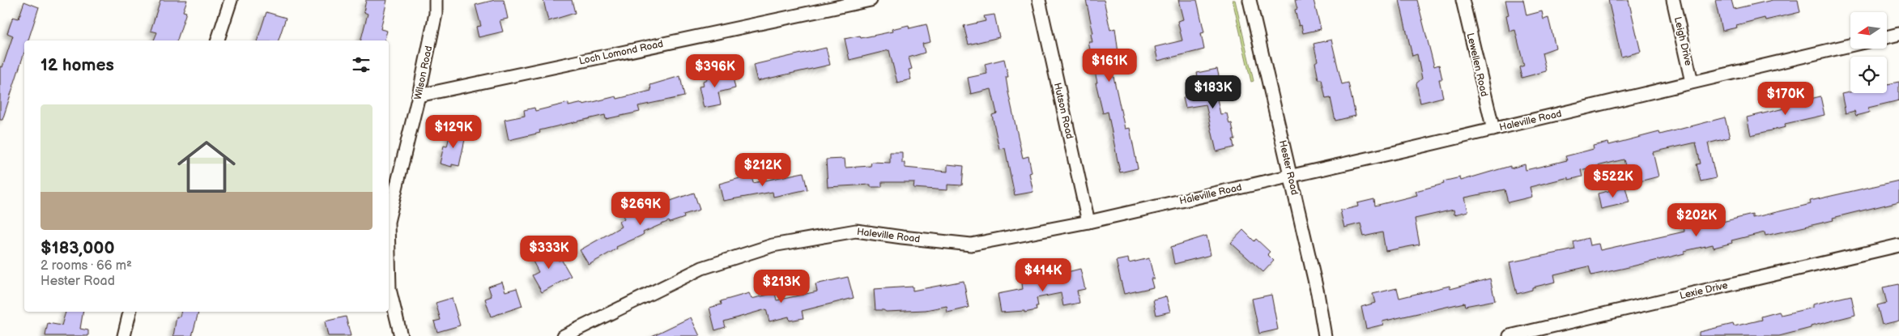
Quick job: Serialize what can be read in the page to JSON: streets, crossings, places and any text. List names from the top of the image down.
{
  "streets": {
    "street": [
      "Leigh Drive",
      "Loch Lomond Road",
      "Lewellen Road",
      "Wilson Road",
      "Hutson Road",
      "Haleville Road",
      "Hester Road",
      "Lexie Drive"
    ]
  },
  "crossings": [
    ["Leigh Drive", "Haleville Road"],
    ["Loch Lomond Road", "Wilson Road"],
    ["Lewellen Road", "Haleville Road"],
    ["Hutson Road", "Haleville Road"],
    ["Haleville Road", "Hester Road"]
  ],
  "north": "left",
  "page": {
    "heading": "12 homes",
    "price": [
      "$161K",
      "$396K",
      "$183K",
      "$170K",
      "$129K",
      "$212K",
      "$522K",
      "$269K",
      "$202K",
      "$333K",
      "$414K",
      "$213K"
    ],
    "list": [
      {
        "name": "$183,000",
        "note": "2 rooms · 66 m² · Hester Road"
      }
    ]
  }
}
